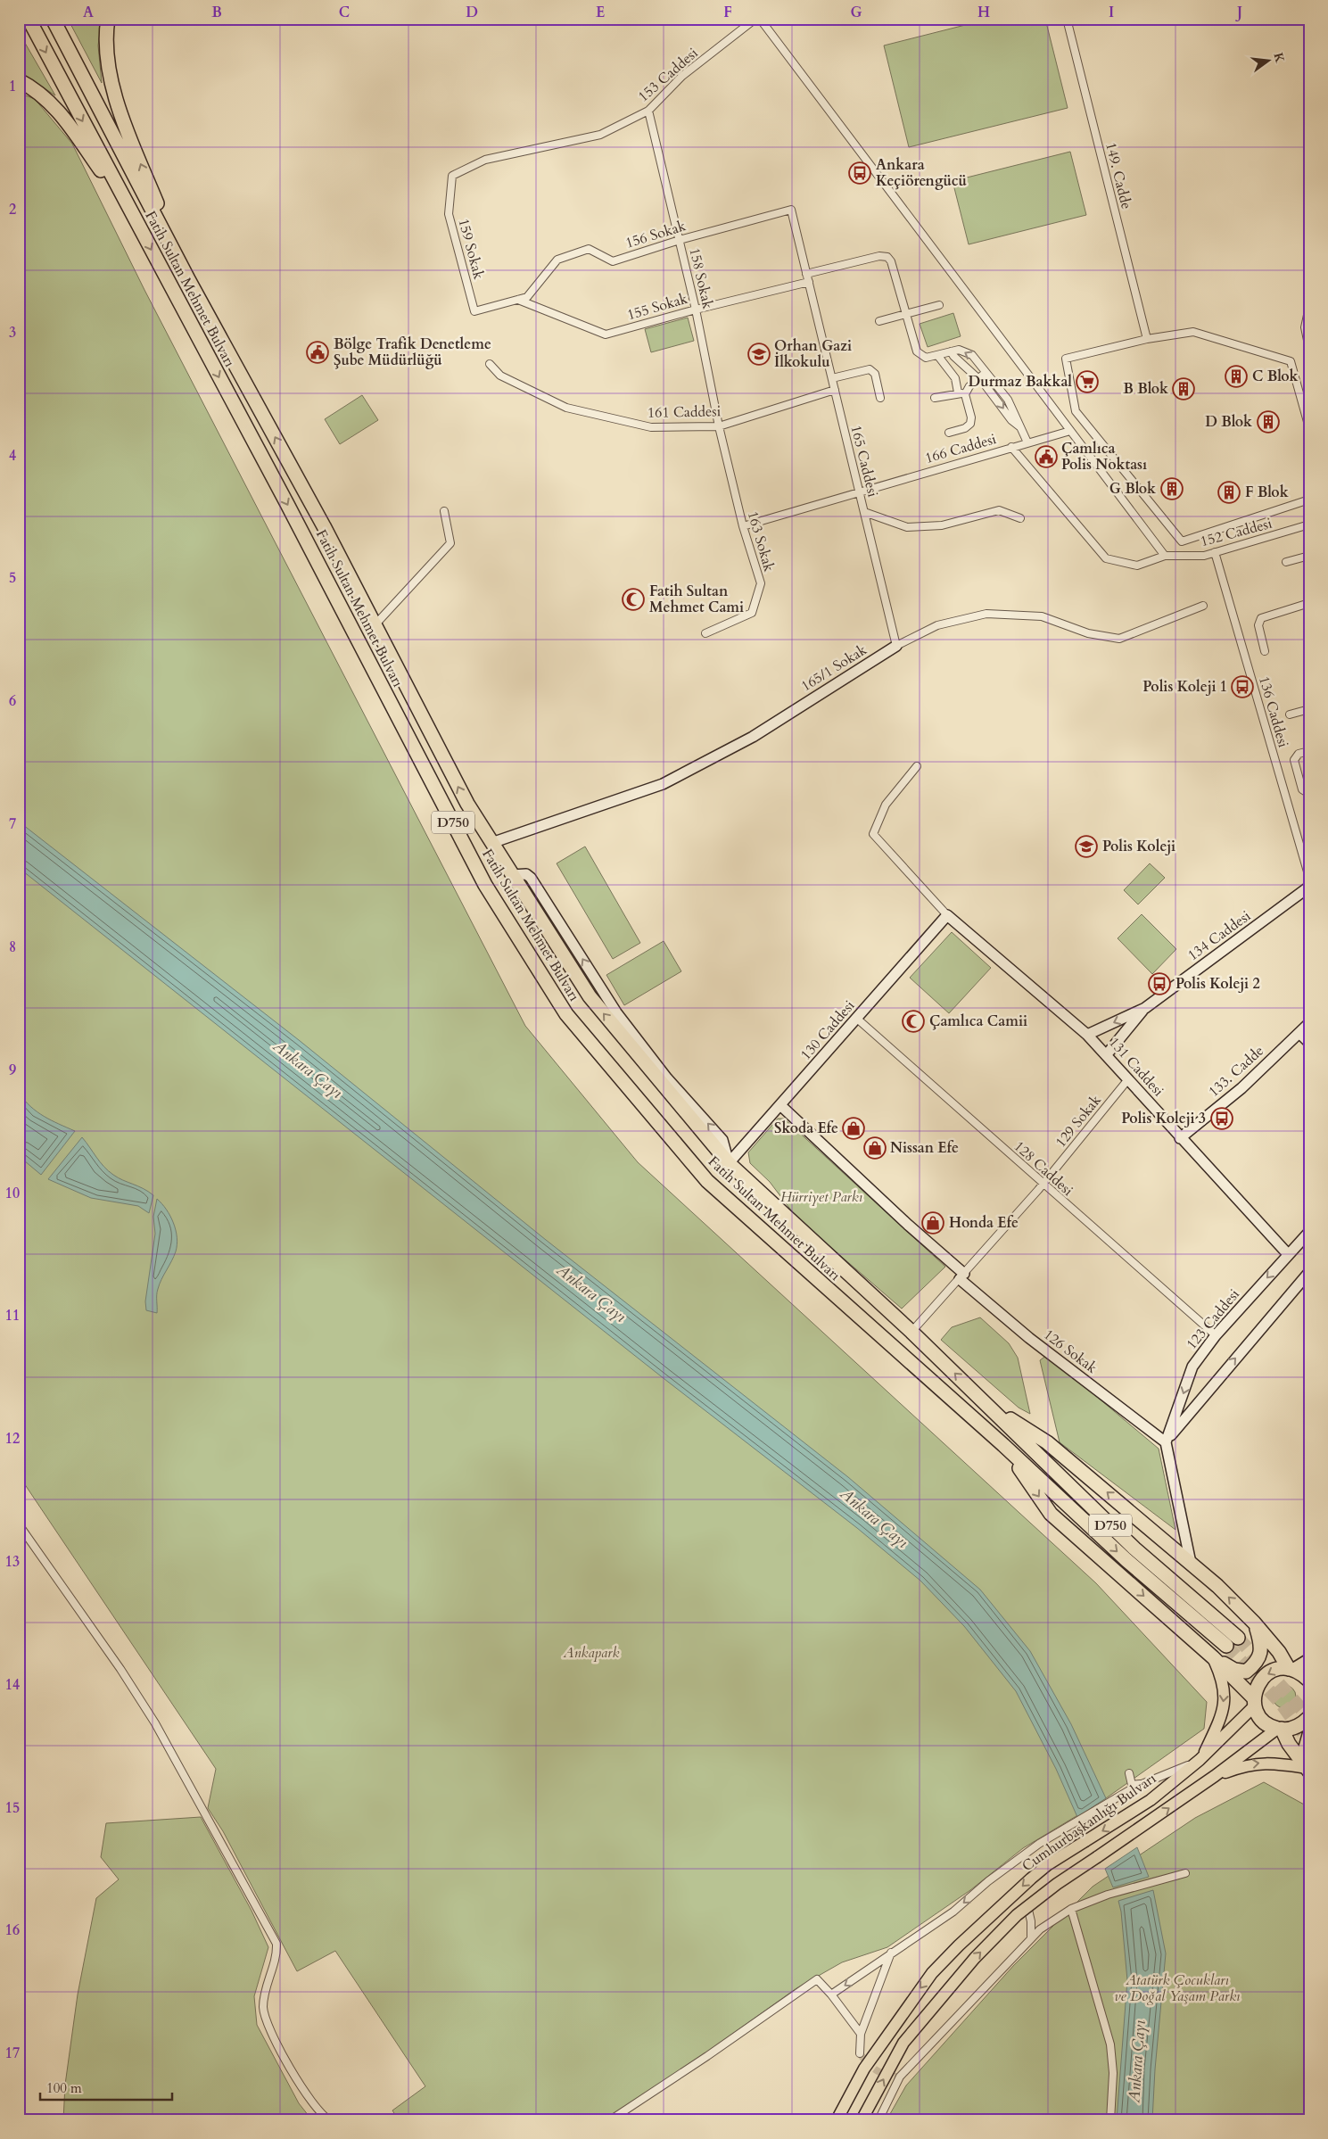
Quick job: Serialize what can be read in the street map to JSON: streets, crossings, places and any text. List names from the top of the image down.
{
  "streets": {
    "highway": ["Fatih Sultan Mehmet Bulvarı", "D750"],
    "main road": ["Cumhurbaşkanlığı Bulvarı"],
    "street": [
      "153 Caddesi",
      "149. Cadde",
      "156 Sokak",
      "159 Sokak",
      "158 Sokak",
      "155 Sokak",
      "161 Caddesi",
      "166 Caddesi",
      "165 Caddesi",
      "152 Caddesi",
      "163 Sokak",
      "165/1 Sokak",
      "136 Caddesi",
      "134 Caddesi",
      "130 Caddesi",
      "131 Caddesi",
      "133. Cadde",
      "129 Sokak",
      "128 Caddesi",
      "123 Caddesi",
      "126 Sokak"
    ]
  },
  "crossings": [
    ["153 Caddesi", "159 Sokak"],
    ["153 Caddesi", "158 Sokak"],
    ["156 Sokak", "159 Sokak"],
    ["156 Sokak", "158 Sokak"],
    ["156 Sokak", "155 Sokak"],
    ["156 Sokak", "165 Caddesi"],
    ["158 Sokak", "155 Sokak"],
    ["158 Sokak", "161 Caddesi"],
    ["158 Sokak", "163 Sokak"],
    ["Fatih Sultan Mehmet Bulvarı", "165/1 Sokak"],
    ["Fatih Sultan Mehmet Bulvarı", "130 Caddesi"],
    ["Fatih Sultan Mehmet Bulvarı", "129 Sokak"],
    ["155 Sokak", "165 Caddesi"],
    ["161 Caddesi", "165 Caddesi"],
    ["161 Caddesi", "163 Sokak"],
    ["166 Caddesi", "165 Caddesi"],
    ["166 Caddesi", "152 Caddesi"],
    ["166 Caddesi", "163 Sokak"],
    ["165 Caddesi", "165/1 Sokak"],
    ["152 Caddesi", "136 Caddesi"],
    ["134 Caddesi", "131 Caddesi"],
    ["130 Caddesi", "131 Caddesi"],
    ["130 Caddesi", "128 Caddesi"],
    ["130 Caddesi", "126 Sokak"],
    ["131 Caddesi", "133. Cadde"],
    ["131 Caddesi", "129 Sokak"],
    ["131 Caddesi", "123 Caddesi"],
    ["129 Sokak", "128 Caddesi"],
    ["129 Sokak", "126 Sokak"],
    ["128 Caddesi", "123 Caddesi"],
    ["123 Caddesi", "126 Sokak"]
  ],
  "water": ["Ankara Çayı"],
  "parks": ["Hürriyet Parkı", "Ankapark", "Atatürk Çocukları ve Doğal Yaşam Parkı"],
  "places": {
    "bus stop": [
      "Ankara Keçiörengücü",
      "Polis Koleji 1",
      "Polis Koleji 2",
      "Polis Koleji 3"
    ],
    "public building": ["Bölge Trafik Denetleme Şube Müdürlüğü", "Çamlıca Polis Noktası"],
    "school or university": ["Orhan Gazi İlkokulu", "Polis Koleji"],
    "building": [
      "C Blok",
      "B Blok",
      "D Blok",
      "G Blok",
      "F Blok"
    ],
    "supermarket": ["Durmaz Bakkal"],
    "mosque": ["Fatih Sultan Mehmet Cami", "Çamlıca Camii"],
    "shop": ["Skoda Efe", "Nissan Efe", "Honda Efe"]
  },
  "scale_bar": "100 m",
  "north": "right",
  "grid": {
    "columns": [
      "A",
      "B",
      "C",
      "D",
      "E",
      "F",
      "G",
      "H",
      "I",
      "J"
    ],
    "rows": [
      "1",
      "2",
      "3",
      "4",
      "5",
      "6",
      "7",
      "8",
      "9",
      "10",
      "11",
      "12",
      "13",
      "14",
      "15",
      "16",
      "17"
    ]
  }
}
